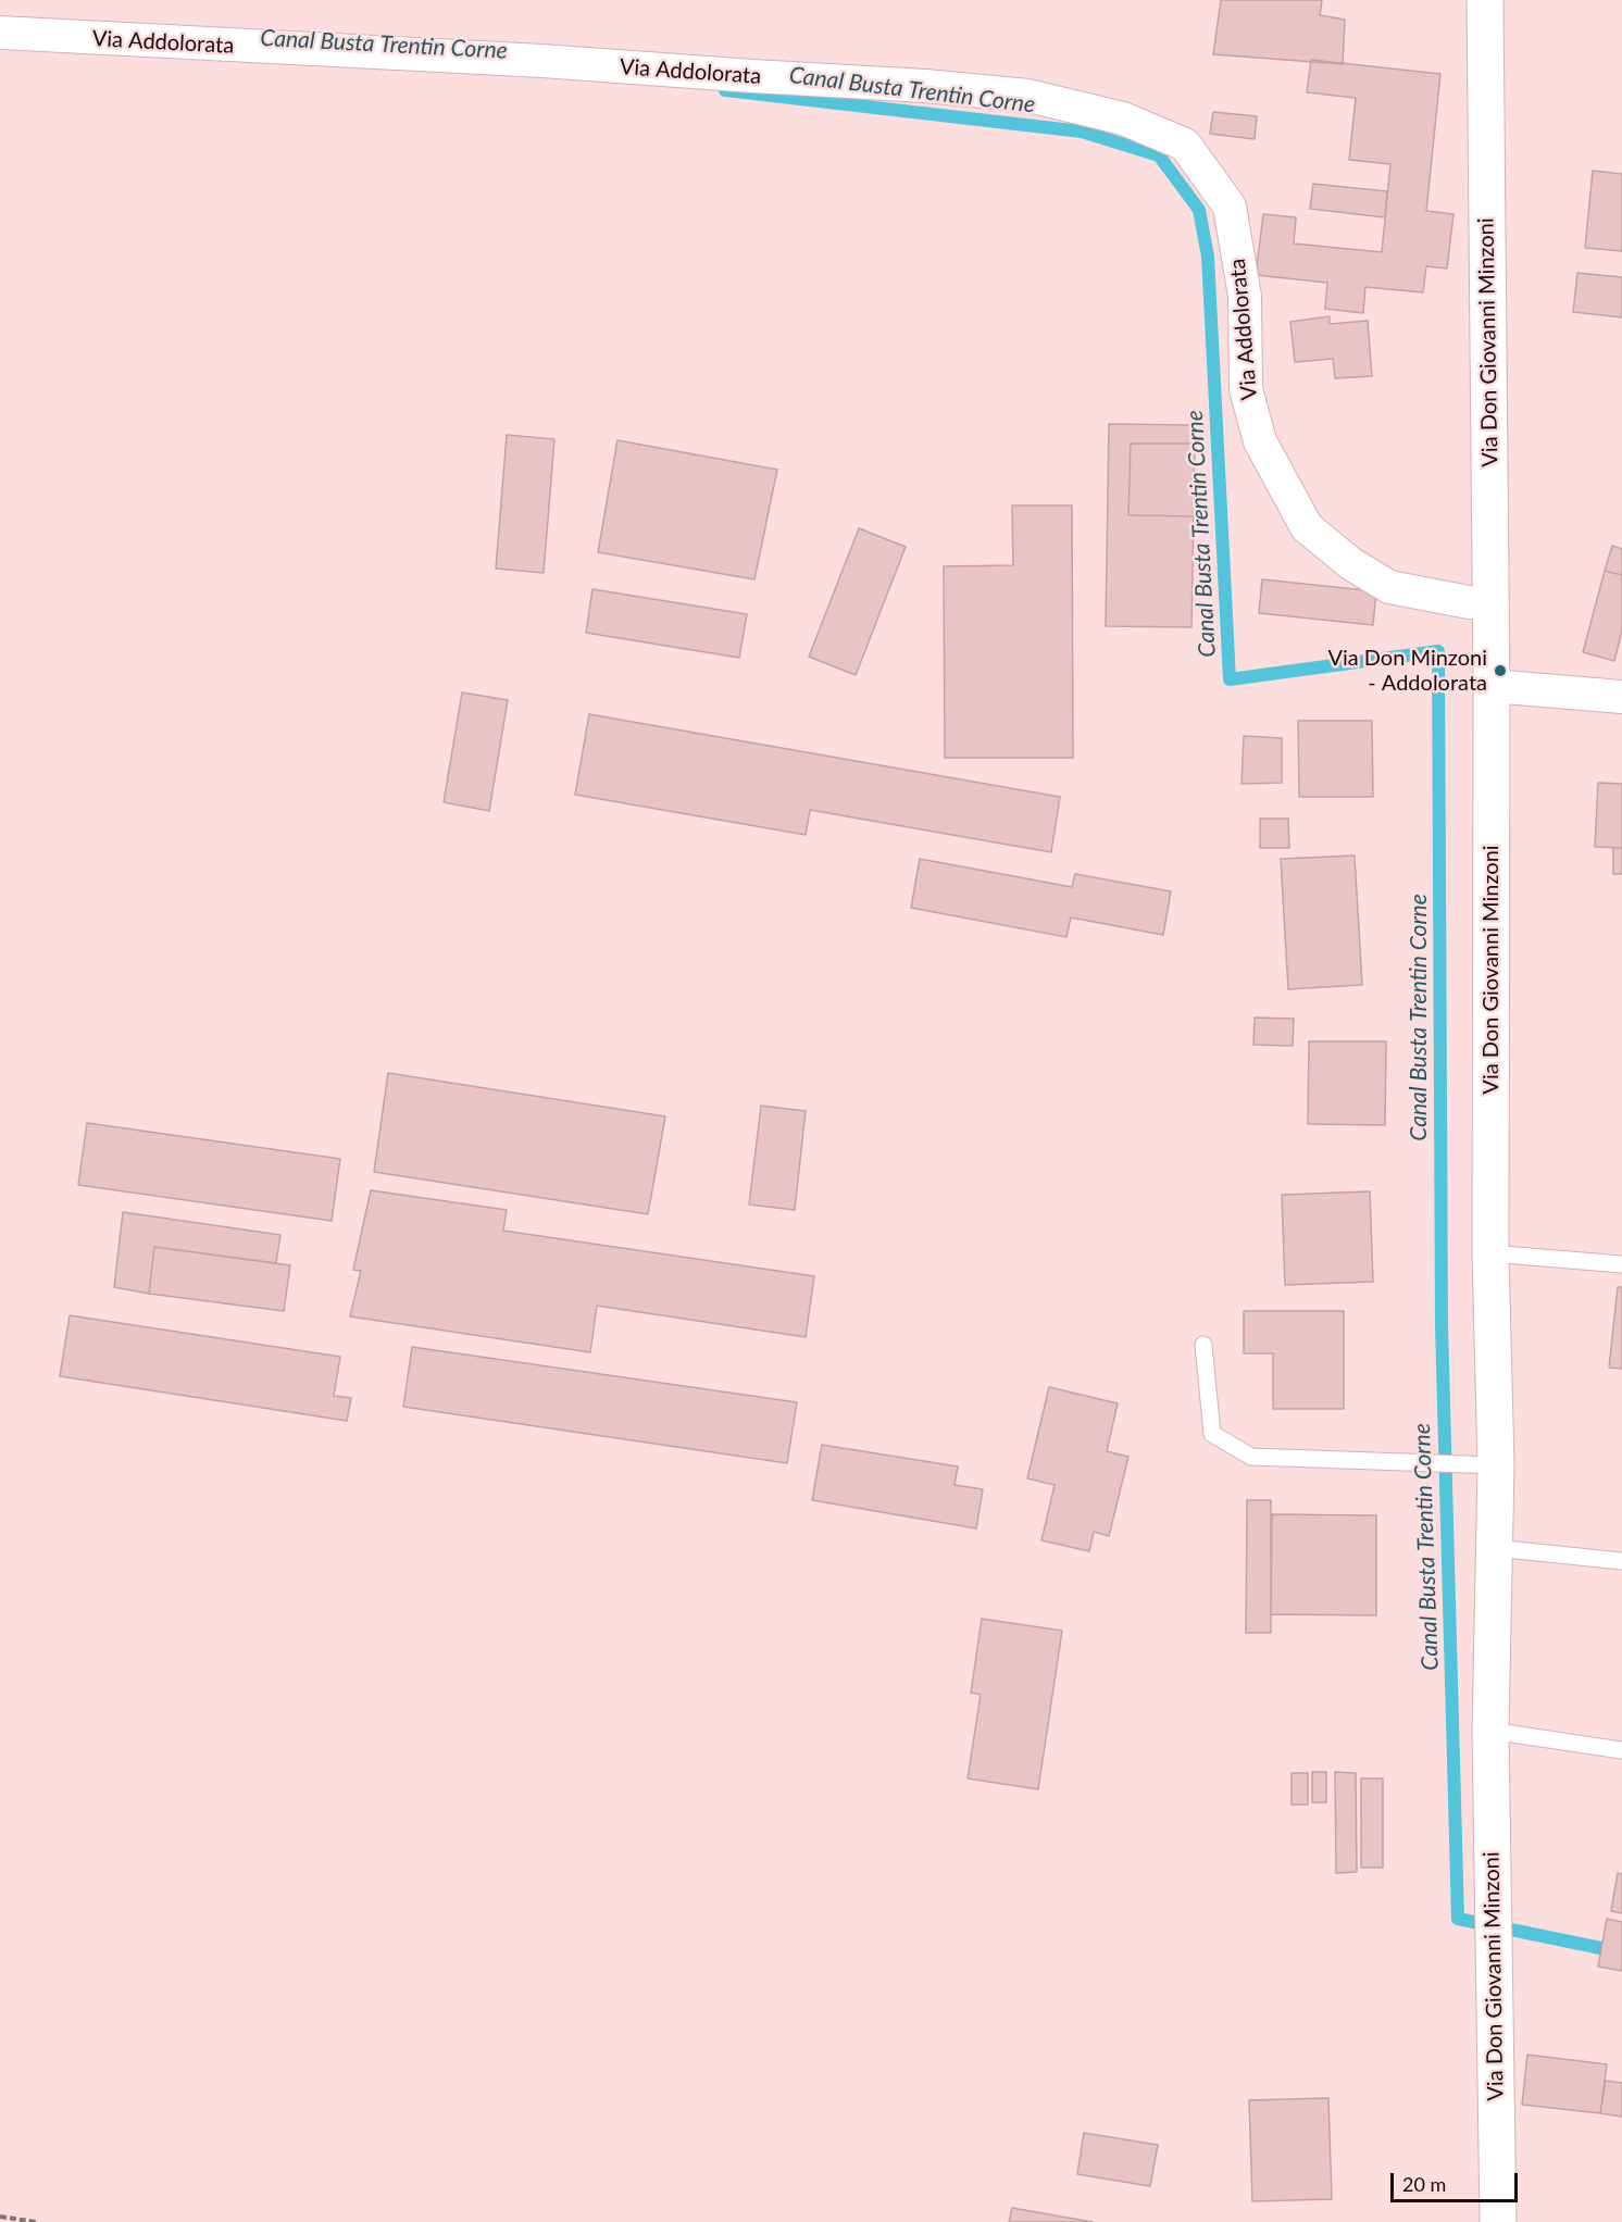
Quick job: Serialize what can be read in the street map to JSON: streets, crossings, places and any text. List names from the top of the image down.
{
  "streets": {
    "street": ["Via Addolorata", "Via Don Giovanni Minzoni"]
  },
  "crossings": [
    ["Via Addolorata", "Via Don Giovanni Minzoni"]
  ],
  "water": ["Canal Busta Trentin Corne"],
  "places": ["Via Don Minzoni - Addolorata"],
  "scale_bar": "20 m"
}
